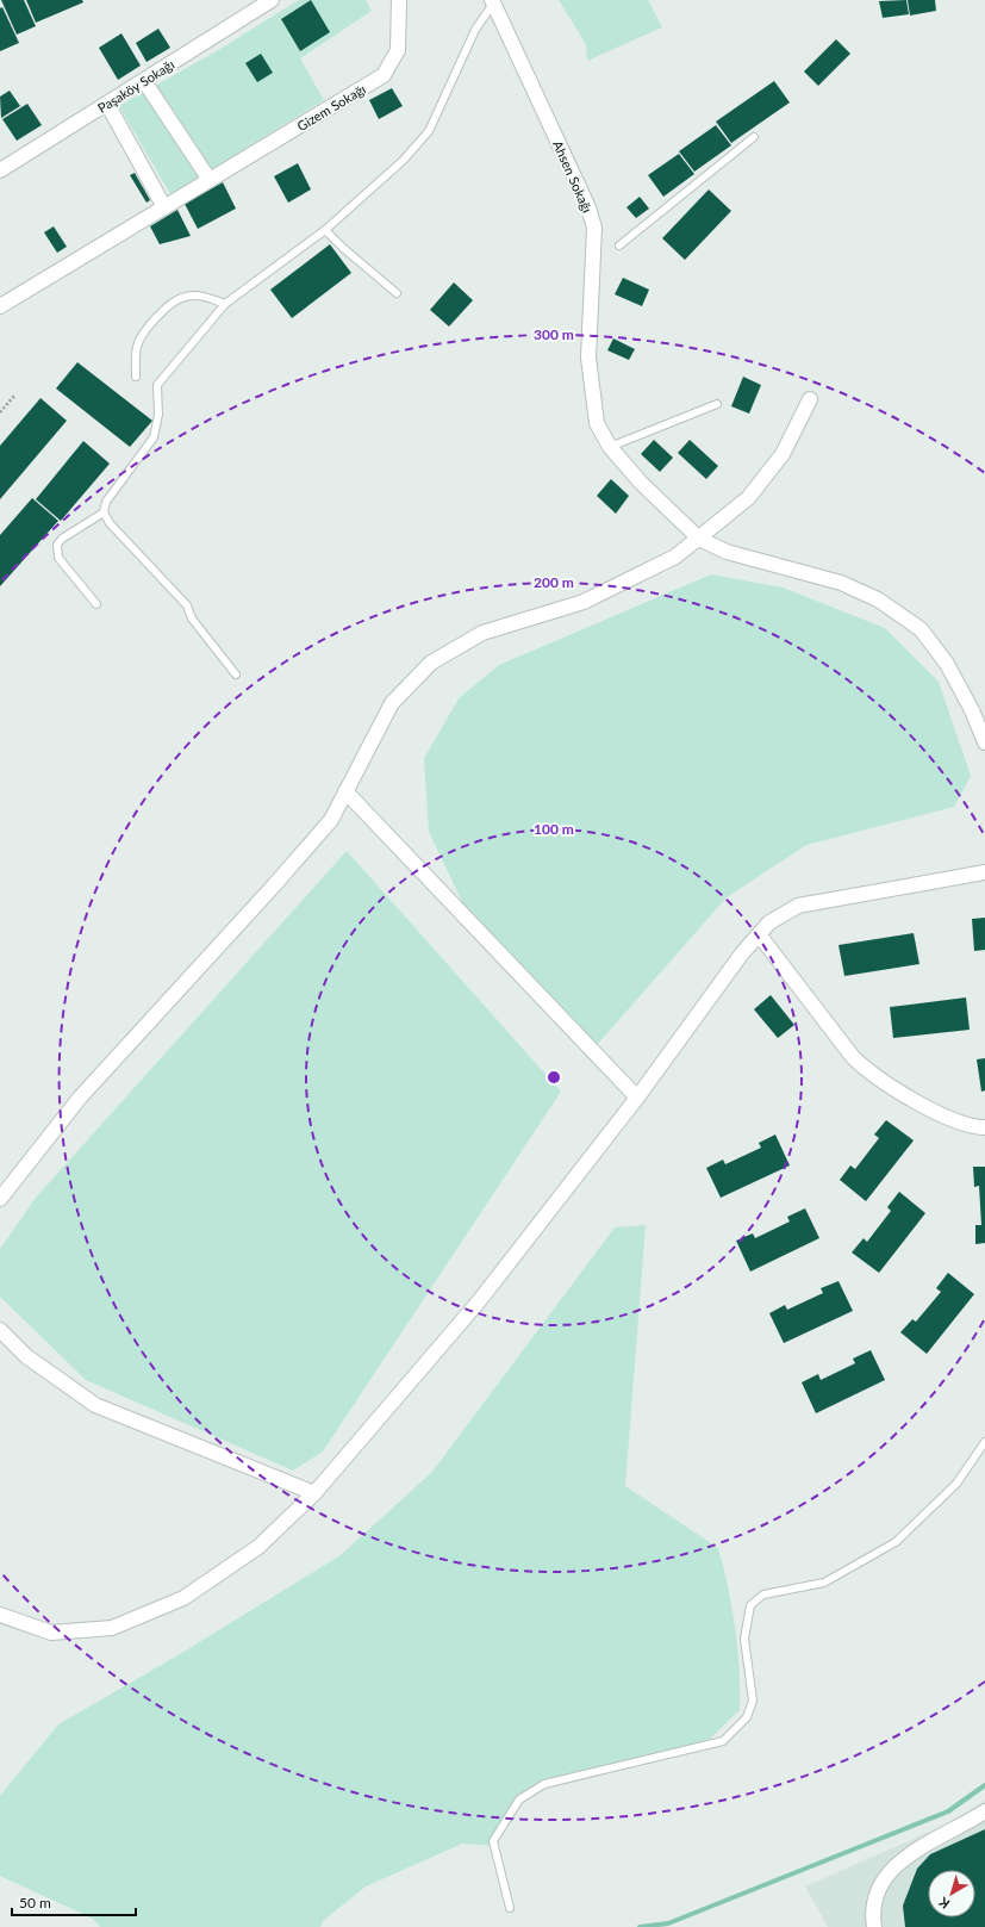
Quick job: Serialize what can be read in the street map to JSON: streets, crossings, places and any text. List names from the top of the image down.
{
  "streets": {
    "street": ["Paşaköy Sokağı", "Gizem Sokağı", "Ahsen Sokağı"]
  },
  "scale_bar": "50 m",
  "north": "bottom left",
  "rings": ["300 m", "200 m", "100 m"]
}
